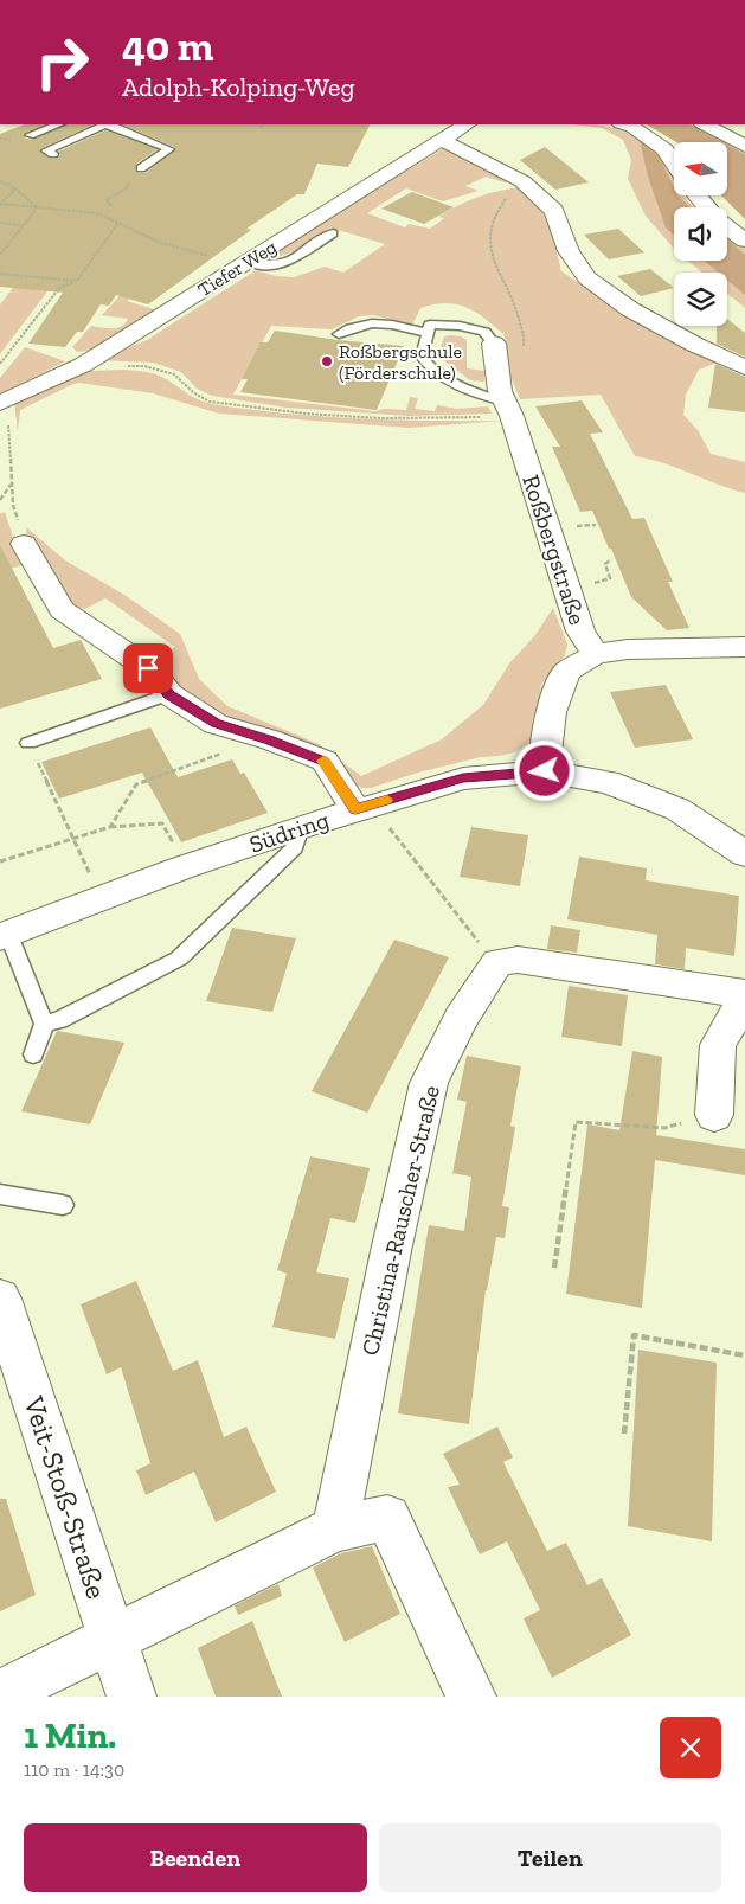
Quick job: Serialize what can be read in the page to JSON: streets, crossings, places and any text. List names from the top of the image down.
{
  "streets": {
    "street": [
      "Tiefer Weg",
      "Roßbergstraße",
      "Südring",
      "Christina-Rauscher-Straße",
      "Veit-Stoß-Straße"
    ]
  },
  "crossings": [
    ["Roßbergstraße", "Südring"]
  ],
  "places": ["Roßbergschule (Förderschule)"],
  "north": "left",
  "page": {
    "turn": ["40 m", "Adolph-Kolping-Weg"],
    "heading": ["1 Min.", "110 m · 14:30"],
    "buttons": ["Beenden", "Teilen"]
  }
}
